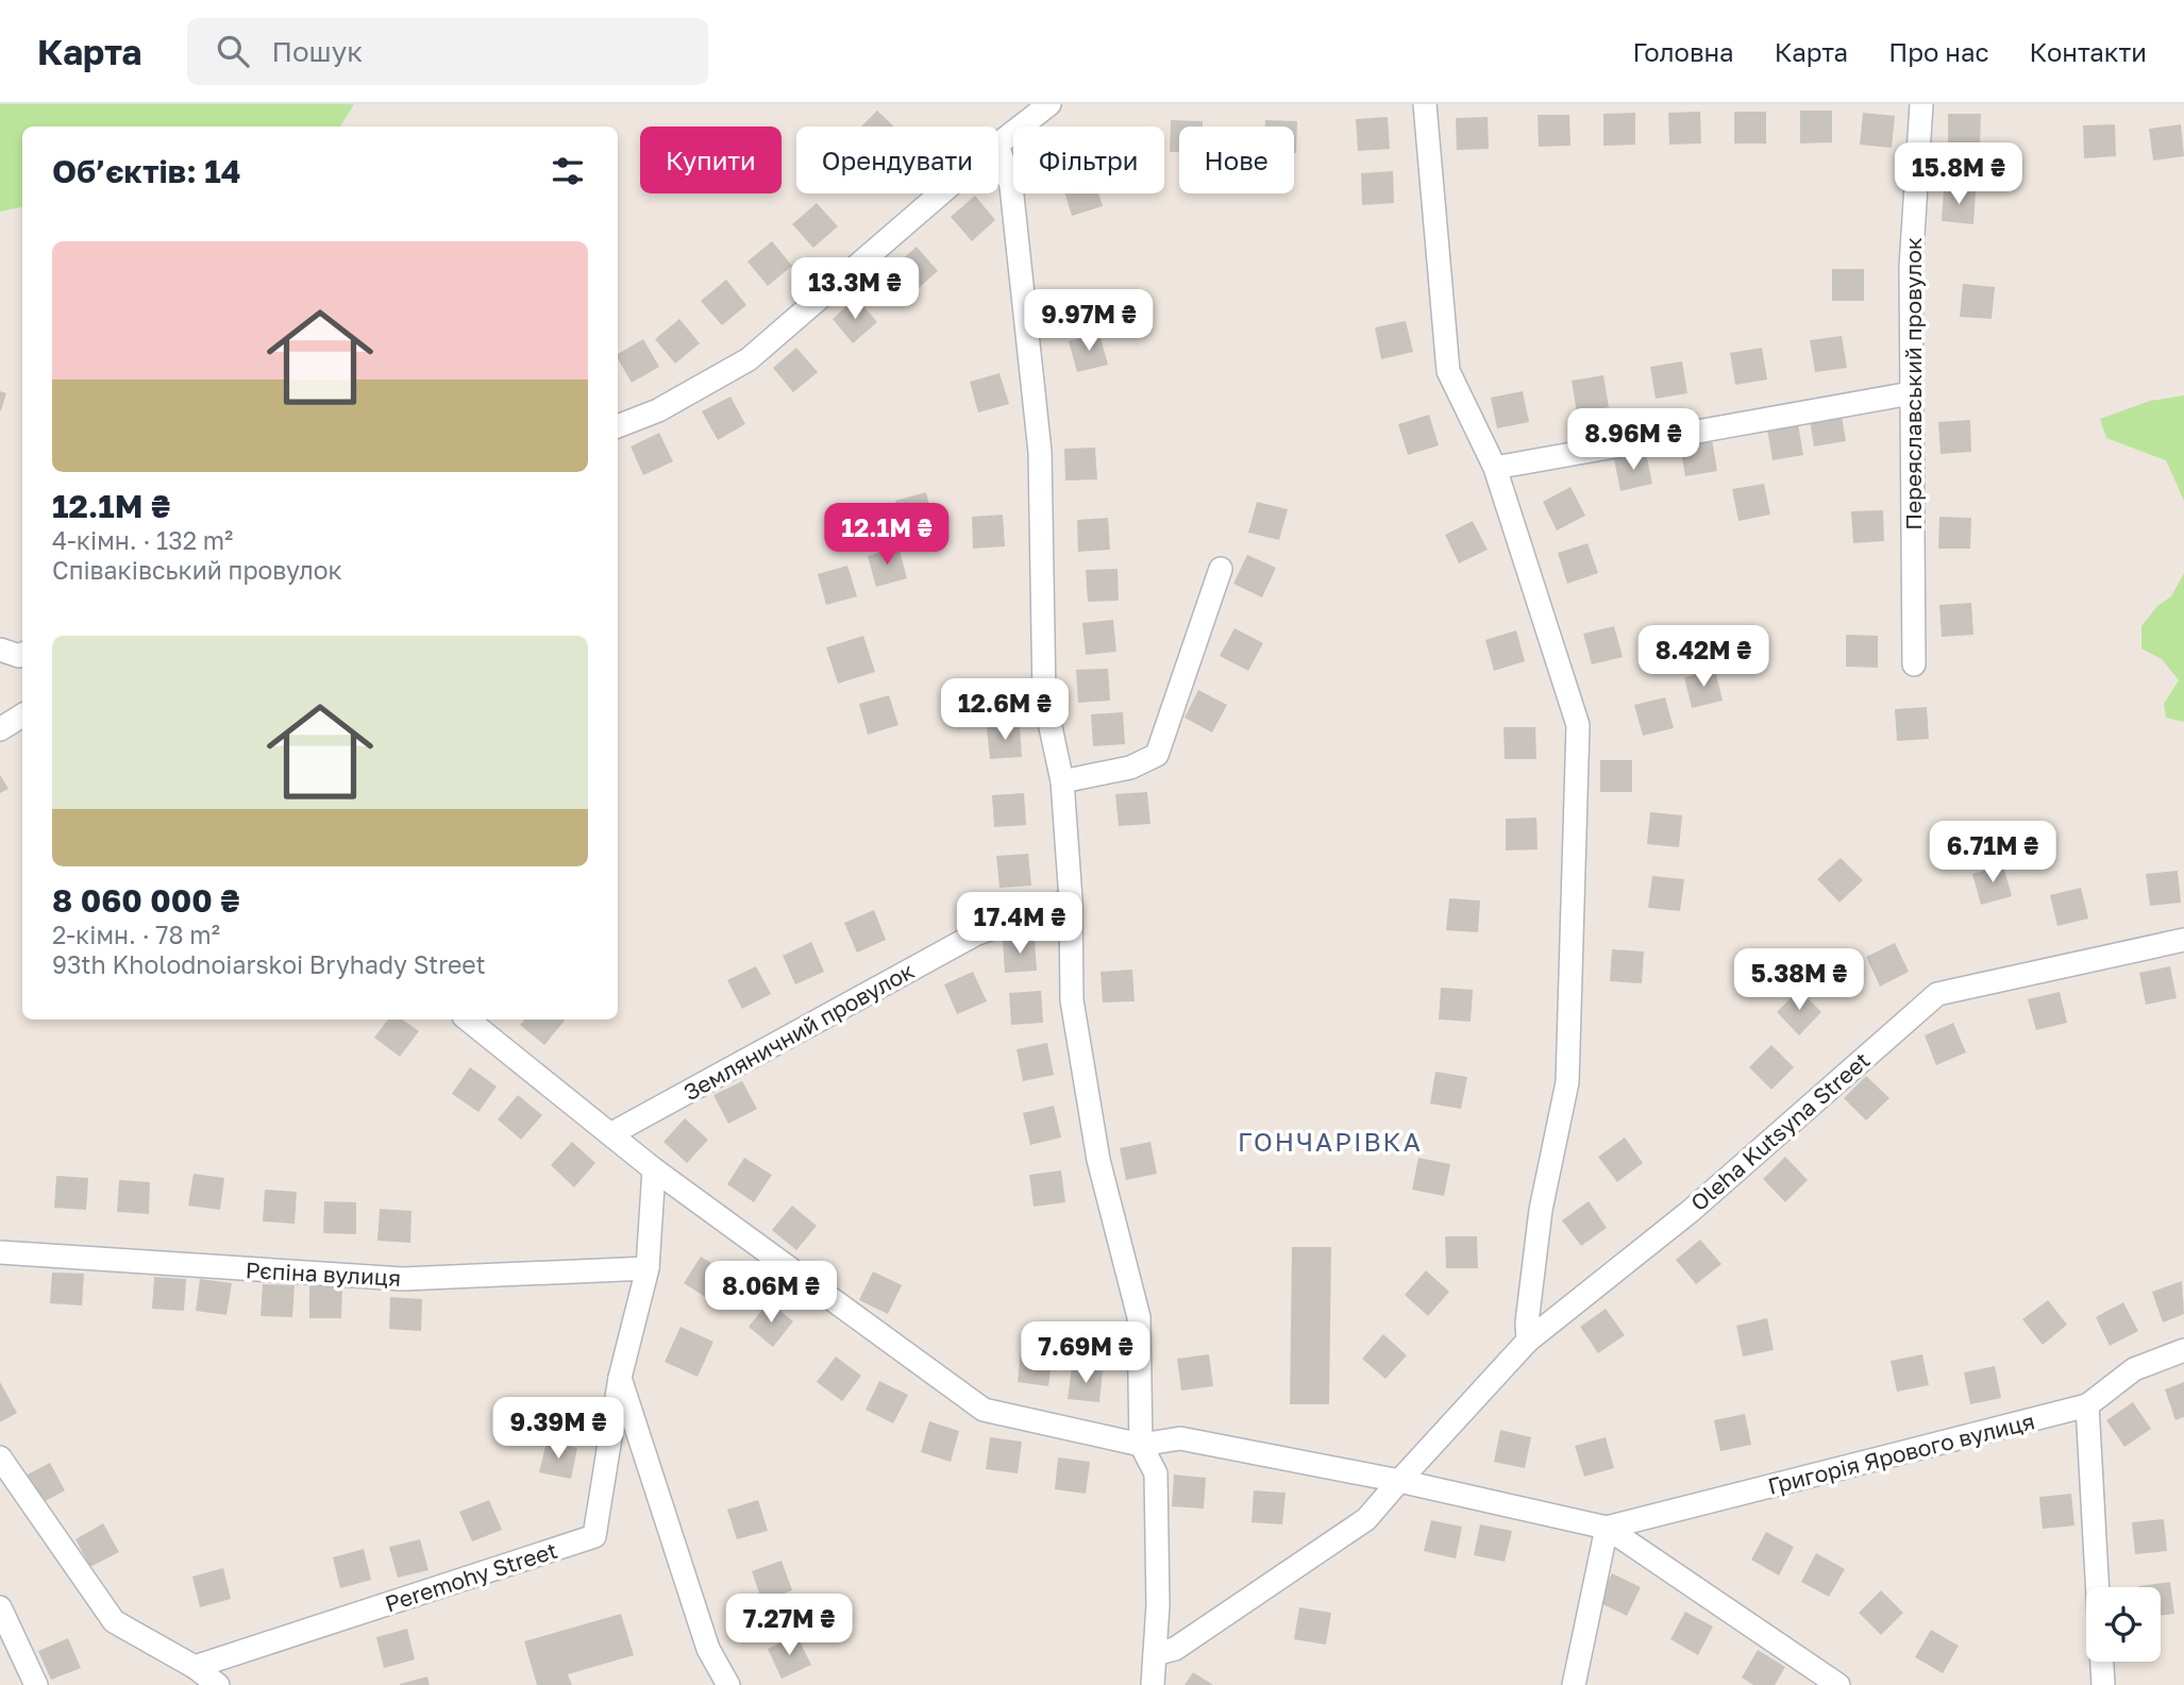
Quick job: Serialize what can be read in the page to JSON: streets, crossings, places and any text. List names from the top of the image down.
{
  "streets": {
    "street": [
      "Переяславський провулок",
      "Земляничний провулок",
      "Oleha Kutsyna Street",
      "Рєпіна вулиця",
      "Григорія Ярового вулиця",
      "Peremohy Street"
    ]
  },
  "crossings": [
    ["Рєпіна вулиця", "Peremohy Street"]
  ],
  "districts": ["ГОНЧАРІВКА"],
  "page": {
    "header": "Карта",
    "search": "Пошук",
    "nav": [
      "Головна",
      "Карта",
      "Про нас",
      "Контакти"
    ],
    "chip": [
      "Купити",
      "Орендувати",
      "Фільтри",
      "Нове"
    ],
    "heading": "Об’єктів: 14",
    "price": [
      "15.8M ₴",
      "13.3M ₴",
      "9.97M ₴",
      "8.96M ₴",
      "12.1M ₴",
      "8.42M ₴",
      "12.6M ₴",
      "6.71M ₴",
      "17.4M ₴",
      "5.38M ₴",
      "8.06M ₴",
      "7.69M ₴",
      "9.39M ₴",
      "7.27M ₴"
    ],
    "list": [
      {
        "name": "12.1M ₴",
        "note": "4-кімн. · 132 m² · Співаківський провулок"
      },
      {
        "name": "8 060 000 ₴",
        "note": "2-кімн. · 78 m² · 93th Kholodnoiarskoi Bryhady Street"
      }
    ]
  }
}
